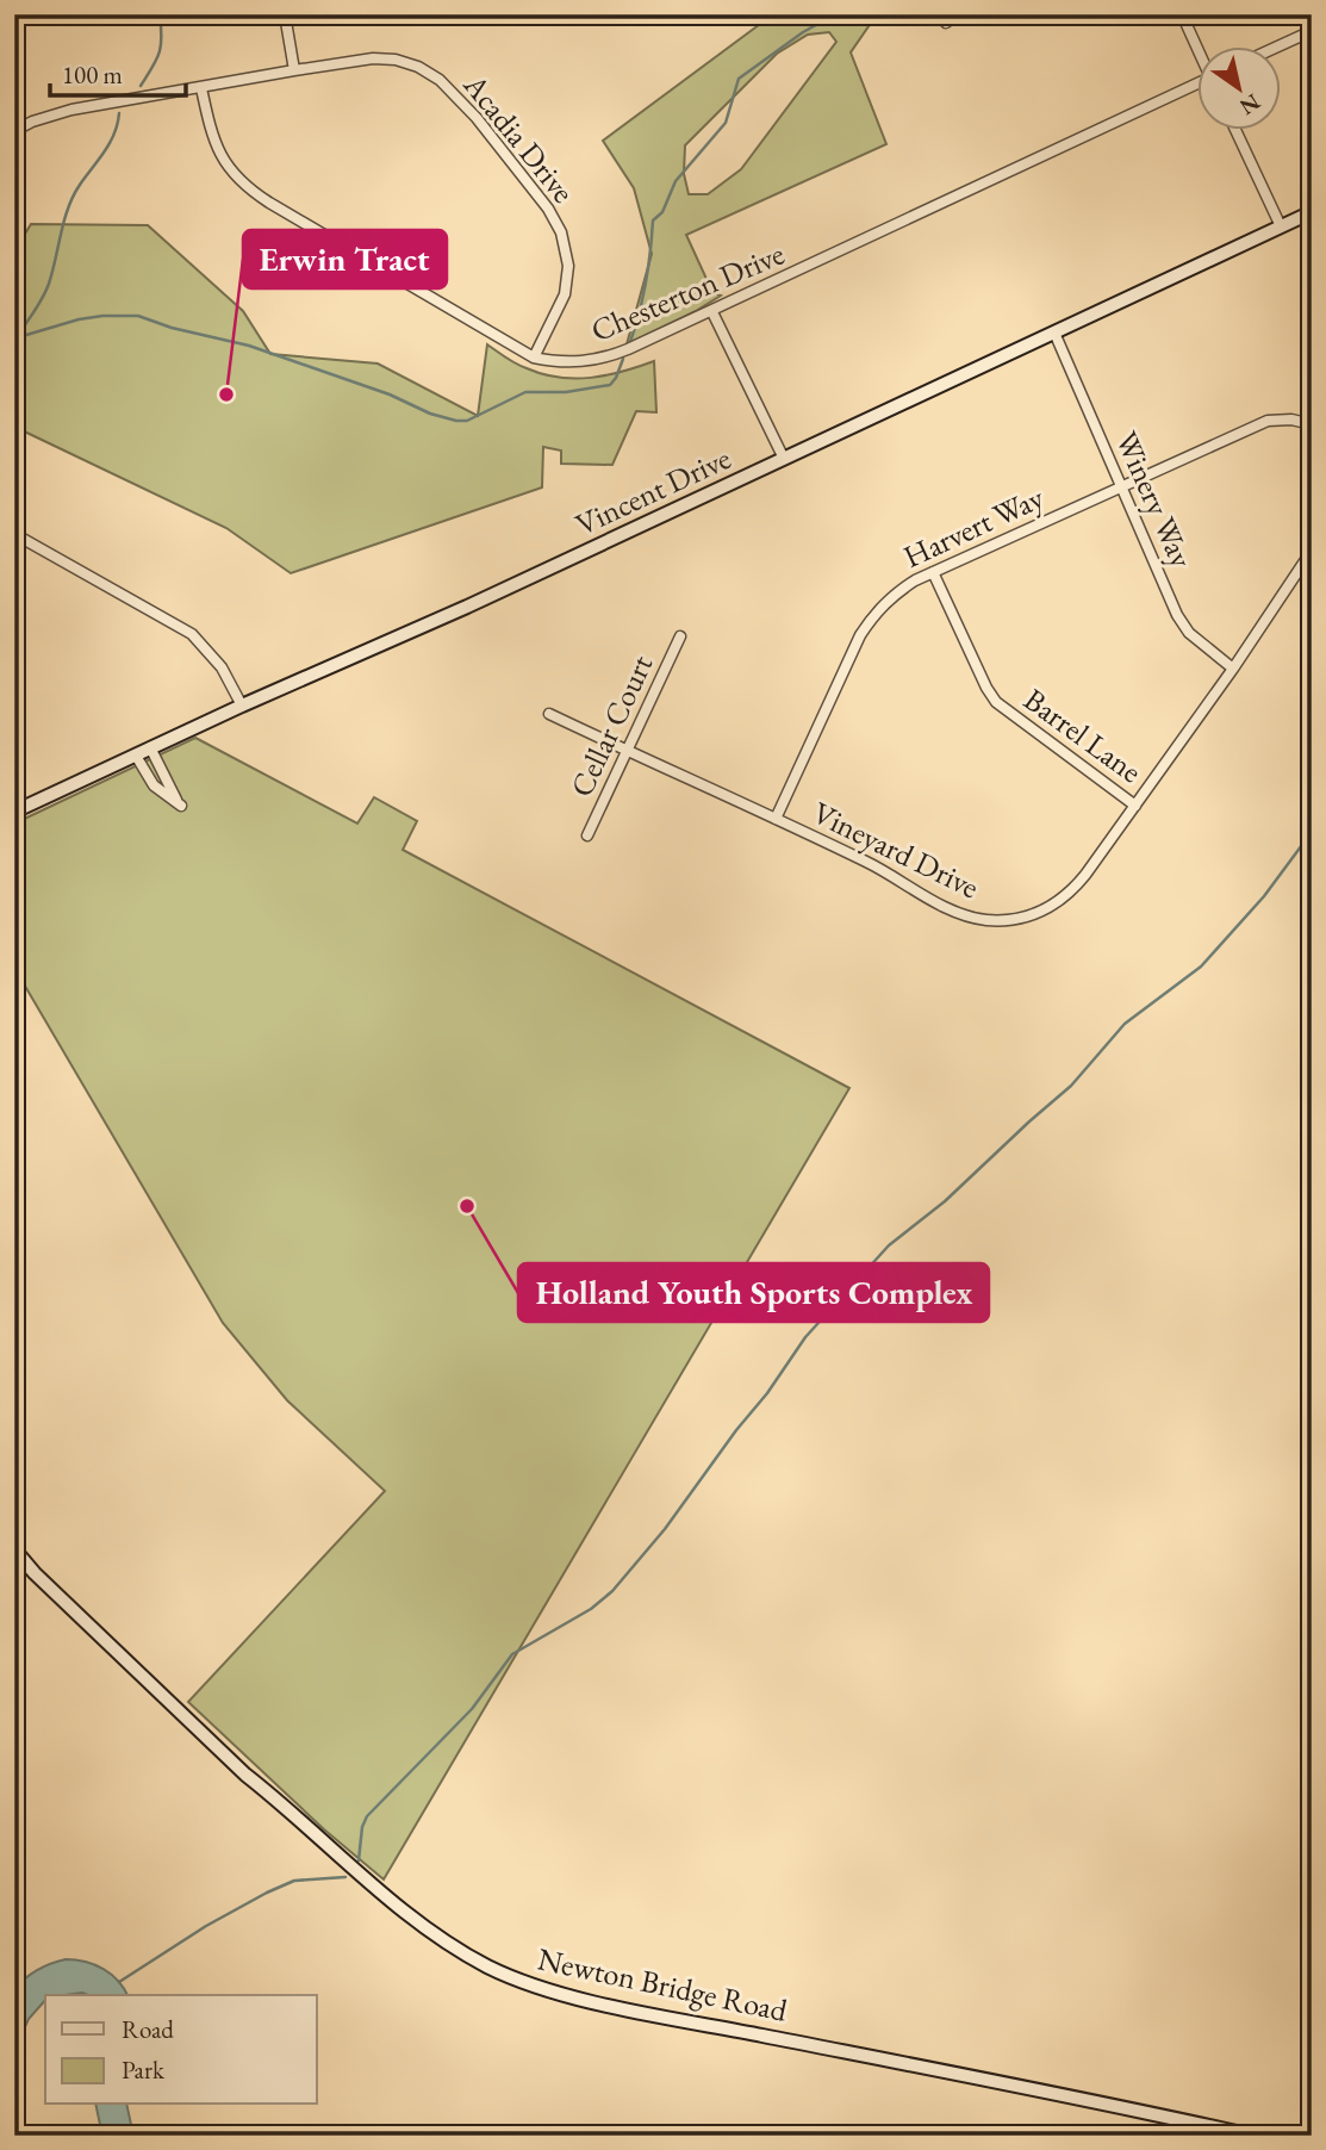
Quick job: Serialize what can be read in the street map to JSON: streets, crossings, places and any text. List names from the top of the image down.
{
  "streets": {
    "street": [
      "Acadia Drive",
      "Chesterton Drive",
      "Vincent Drive",
      "Winery Way",
      "Harvert Way",
      "Cellar Court",
      "Barrel Lane",
      "Vineyard Drive",
      "Newton Bridge Road"
    ]
  },
  "crossings": [
    ["Acadia Drive", "Chesterton Drive"],
    ["Vincent Drive", "Winery Way"],
    ["Winery Way", "Harvert Way"],
    ["Winery Way", "Vineyard Drive"],
    ["Harvert Way", "Barrel Lane"],
    ["Harvert Way", "Vineyard Drive"],
    ["Cellar Court", "Vineyard Drive"],
    ["Barrel Lane", "Vineyard Drive"]
  ],
  "places": ["Erwin Tract", "Holland Youth Sports Complex"],
  "legend": ["Road", "Park"],
  "scale_bar": "100 m",
  "north": "bottom right"
}
